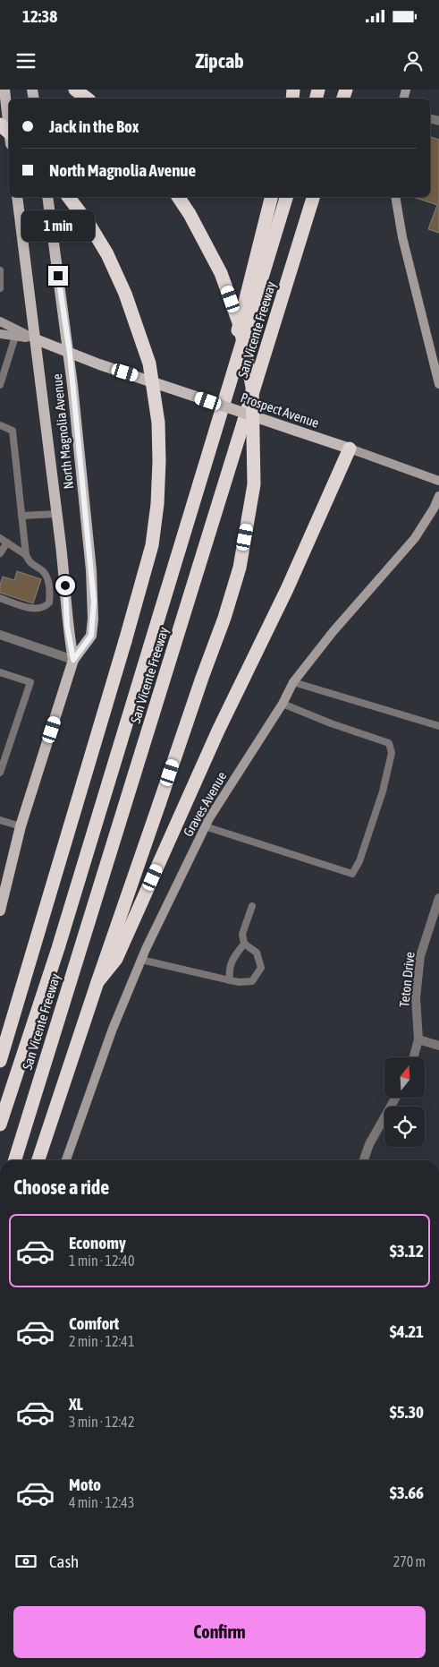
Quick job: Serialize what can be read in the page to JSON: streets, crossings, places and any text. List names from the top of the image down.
{
  "streets": {
    "highway": ["San Vicente Freeway"],
    "main road": ["Prospect Avenue", "North Magnolia Avenue", "Graves Avenue"],
    "street": ["Teton Drive"]
  },
  "crossings": [
    ["Prospect Avenue", "North Magnolia Avenue"]
  ],
  "north": "top",
  "page": {
    "status": "12:38",
    "header": "Zipcab",
    "banner": ["Jack in the Box", "North Magnolia Avenue"],
    "bubble": "1 min",
    "heading": "Choose a ride",
    "list": [
      {
        "name": "Economy",
        "note": "1 min · 12:40",
        "value": "$3.12"
      },
      {
        "name": "Comfort",
        "note": "2 min · 12:41",
        "value": "$4.21"
      },
      {
        "name": "XL",
        "note": "3 min · 12:42",
        "value": "$5.30"
      },
      {
        "name": "Moto",
        "note": "4 min · 12:43",
        "value": "$3.66"
      }
    ],
    "pay": ["Cash", "270 m"],
    "buttons": "Confirm"
  }
}
